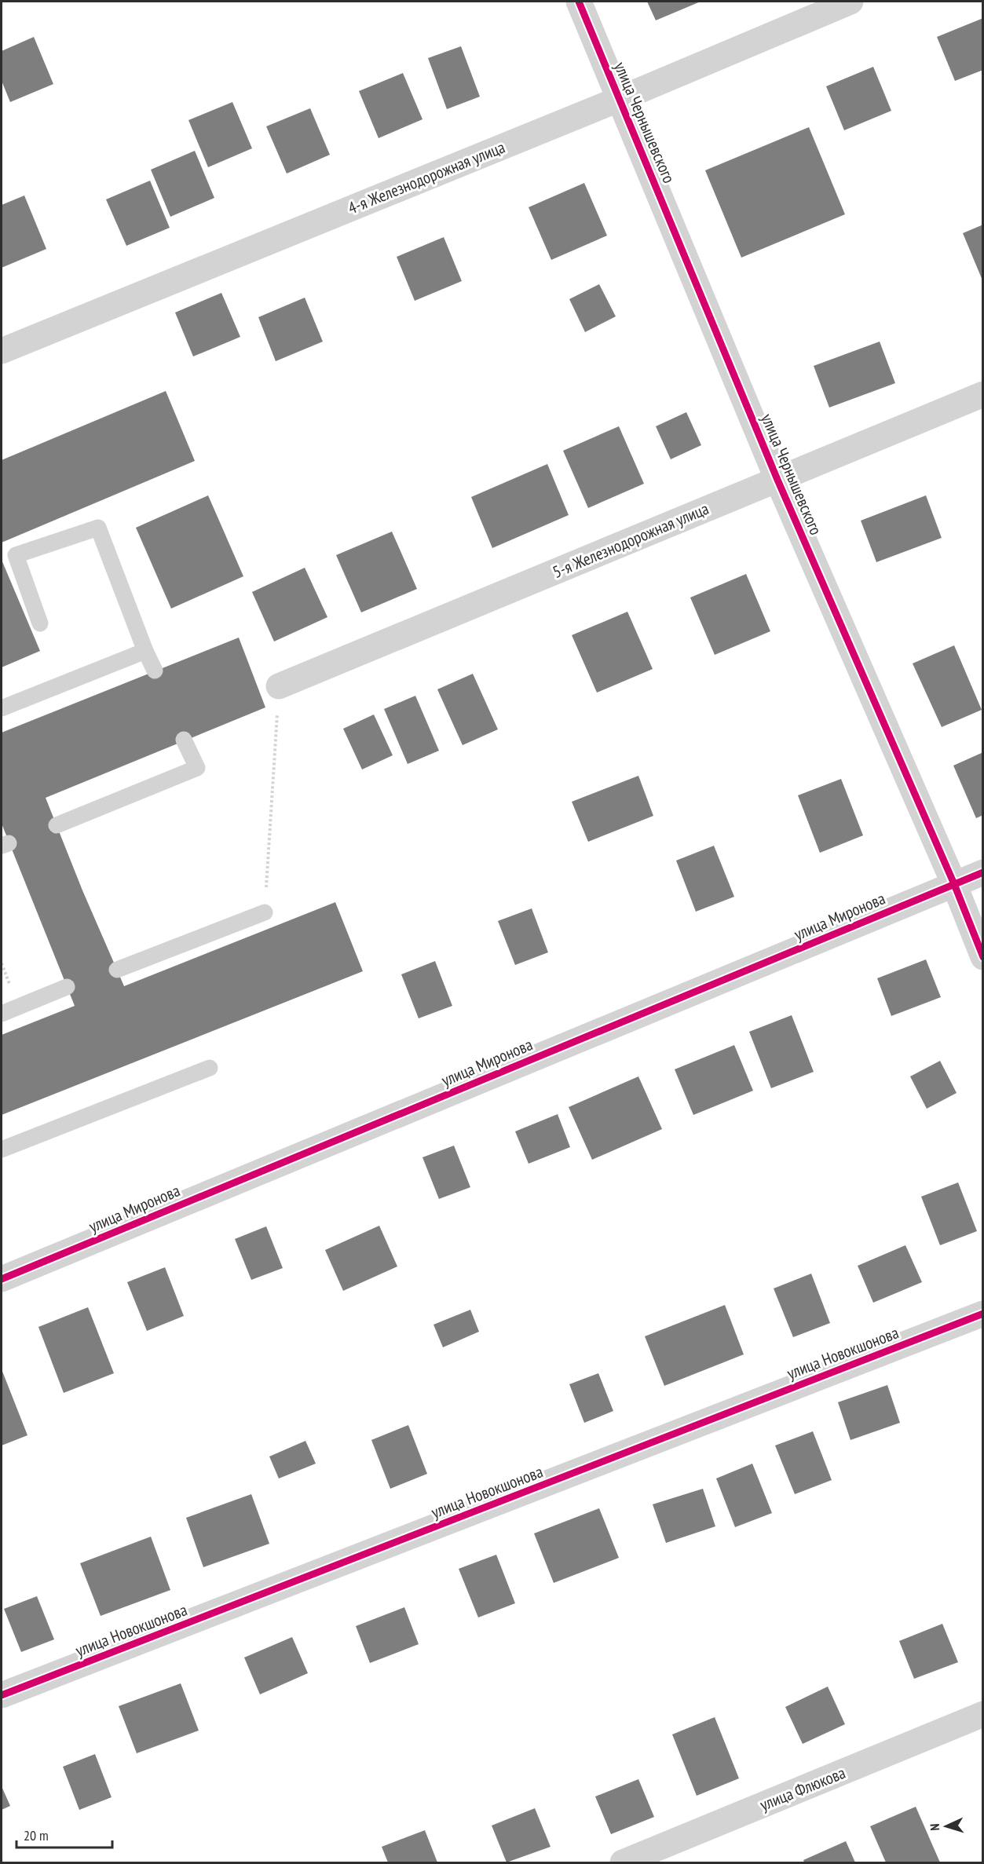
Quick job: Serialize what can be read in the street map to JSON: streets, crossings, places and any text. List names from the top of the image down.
{
  "streets": {
    "street": [
      "улица Чернышевского",
      "4-я Железнодорожная улица",
      "5-я Железнодорожная улица",
      "улица Миронова",
      "улица Новокшонова",
      "улица Флюкова"
    ]
  },
  "crossings": [
    ["улица Чернышевского", "4-я Железнодорожная улица"],
    ["улица Чернышевского", "5-я Железнодорожная улица"],
    ["улица Чернышевского", "улица Миронова"]
  ],
  "scale_bar": "20 m",
  "north": "left"
}
